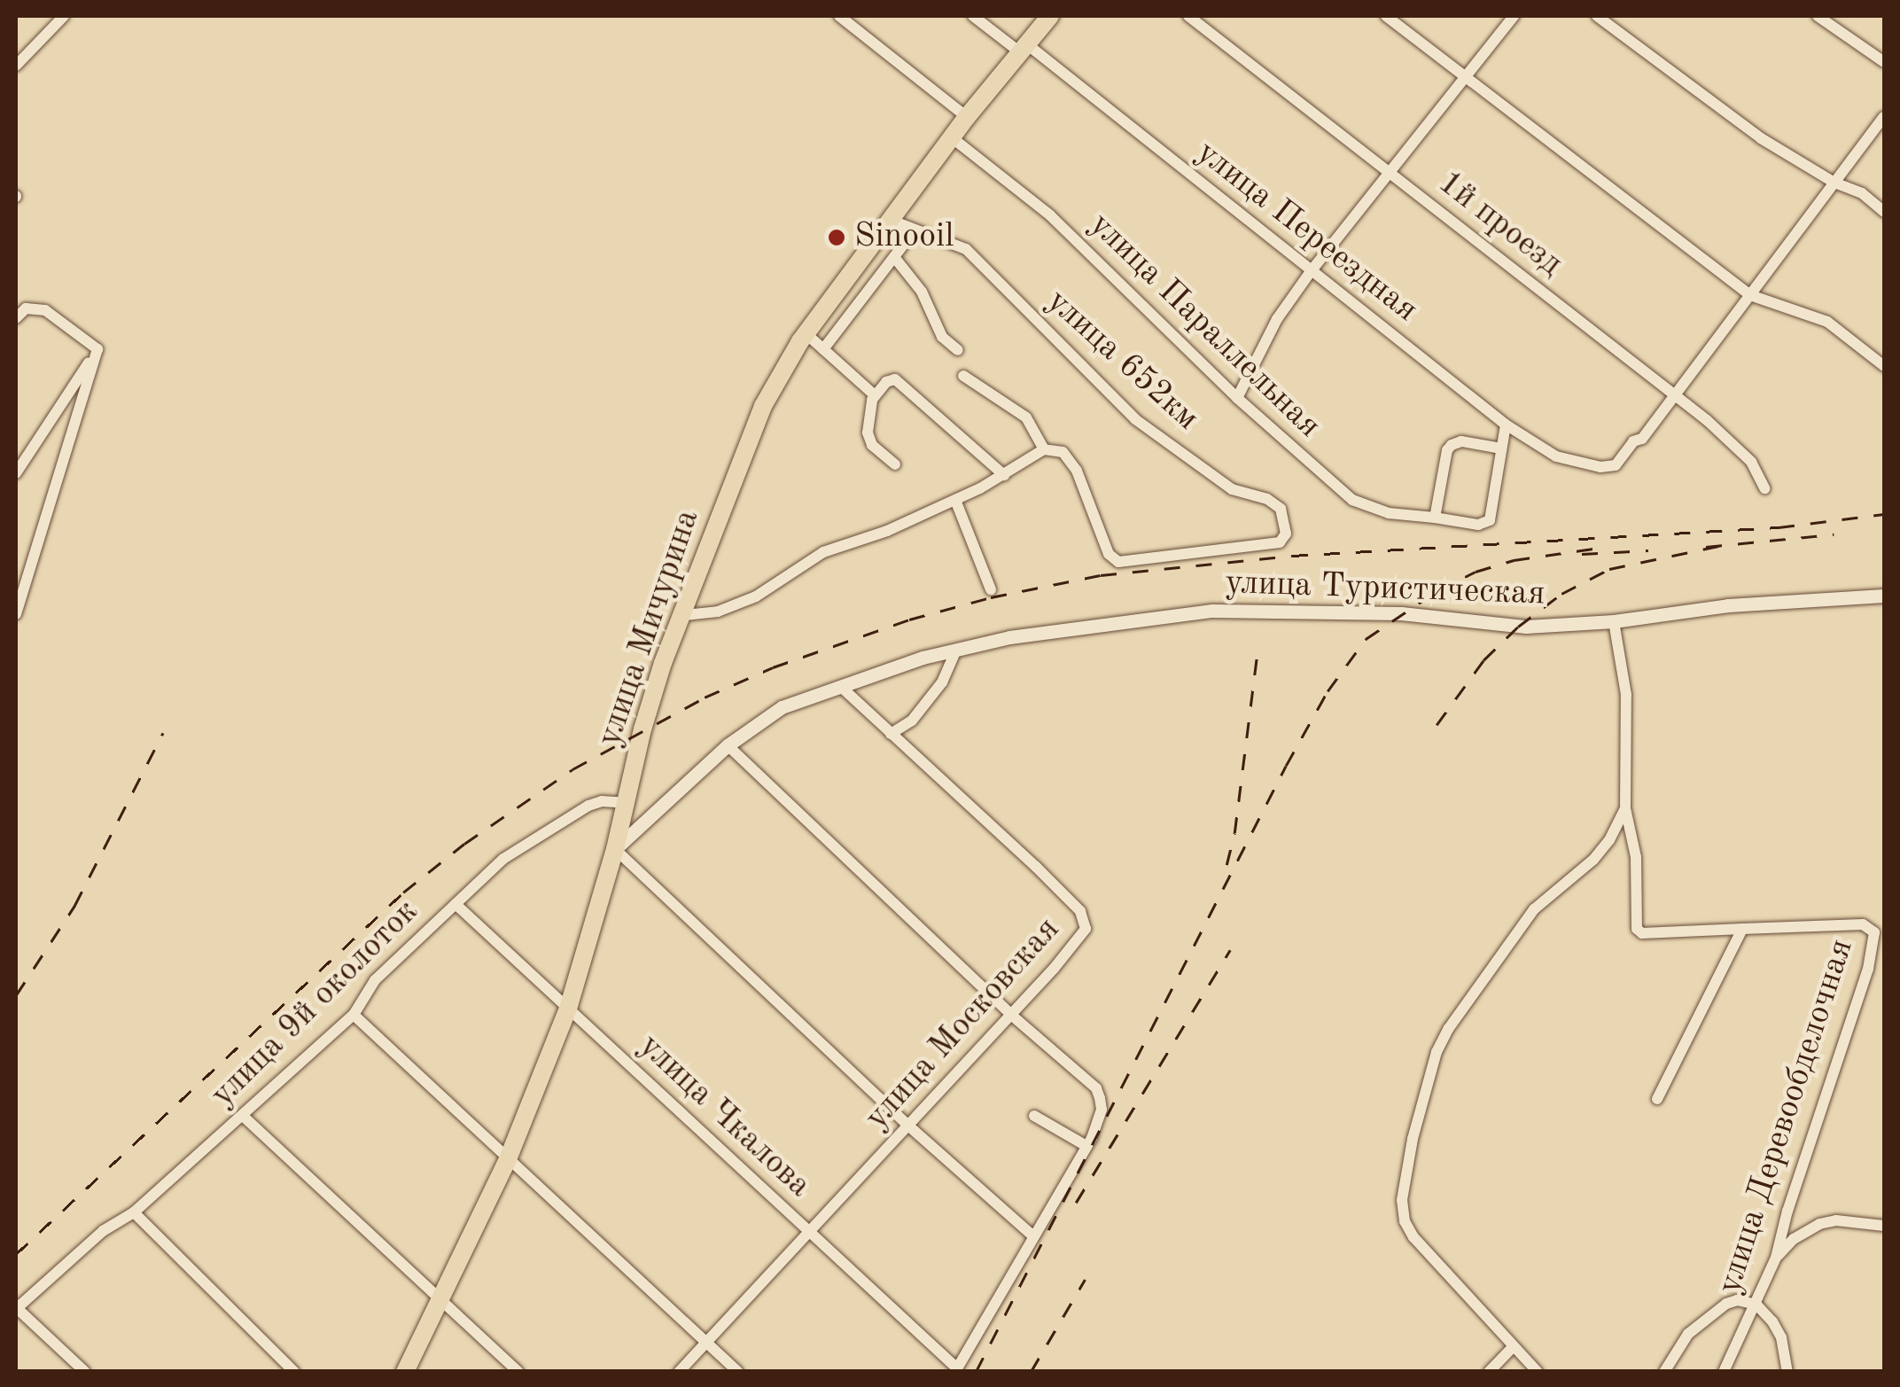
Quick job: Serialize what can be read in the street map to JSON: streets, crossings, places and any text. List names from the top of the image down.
{
  "streets": {
    "main road": ["улица Мичурина"],
    "street": [
      "1й проезд",
      "улица Переездная",
      "улица Параллельная",
      "улица 652км",
      "улица Туристическая",
      "улица 9й околоток",
      "улица Московская",
      "улица Чкалова",
      "улица Деревообделочная"
    ]
  },
  "crossings": [
    ["1й проезд", "улица Переездная"],
    ["улица Переездная", "улица Мичурина"],
    ["улица Параллельная", "улица Мичурина"],
    ["улица 652км", "улица Мичурина"],
    ["улица Туристическая", "улица Мичурина"],
    ["улица Туристическая", "улица Московская"],
    ["улица Мичурина", "улица 9й околоток"],
    ["улица Мичурина", "улица Чкалова"],
    ["улица 9й околоток", "улица Чкалова"],
    ["улица Московская", "улица Чкалова"]
  ],
  "places": ["Sinooil"]
}
